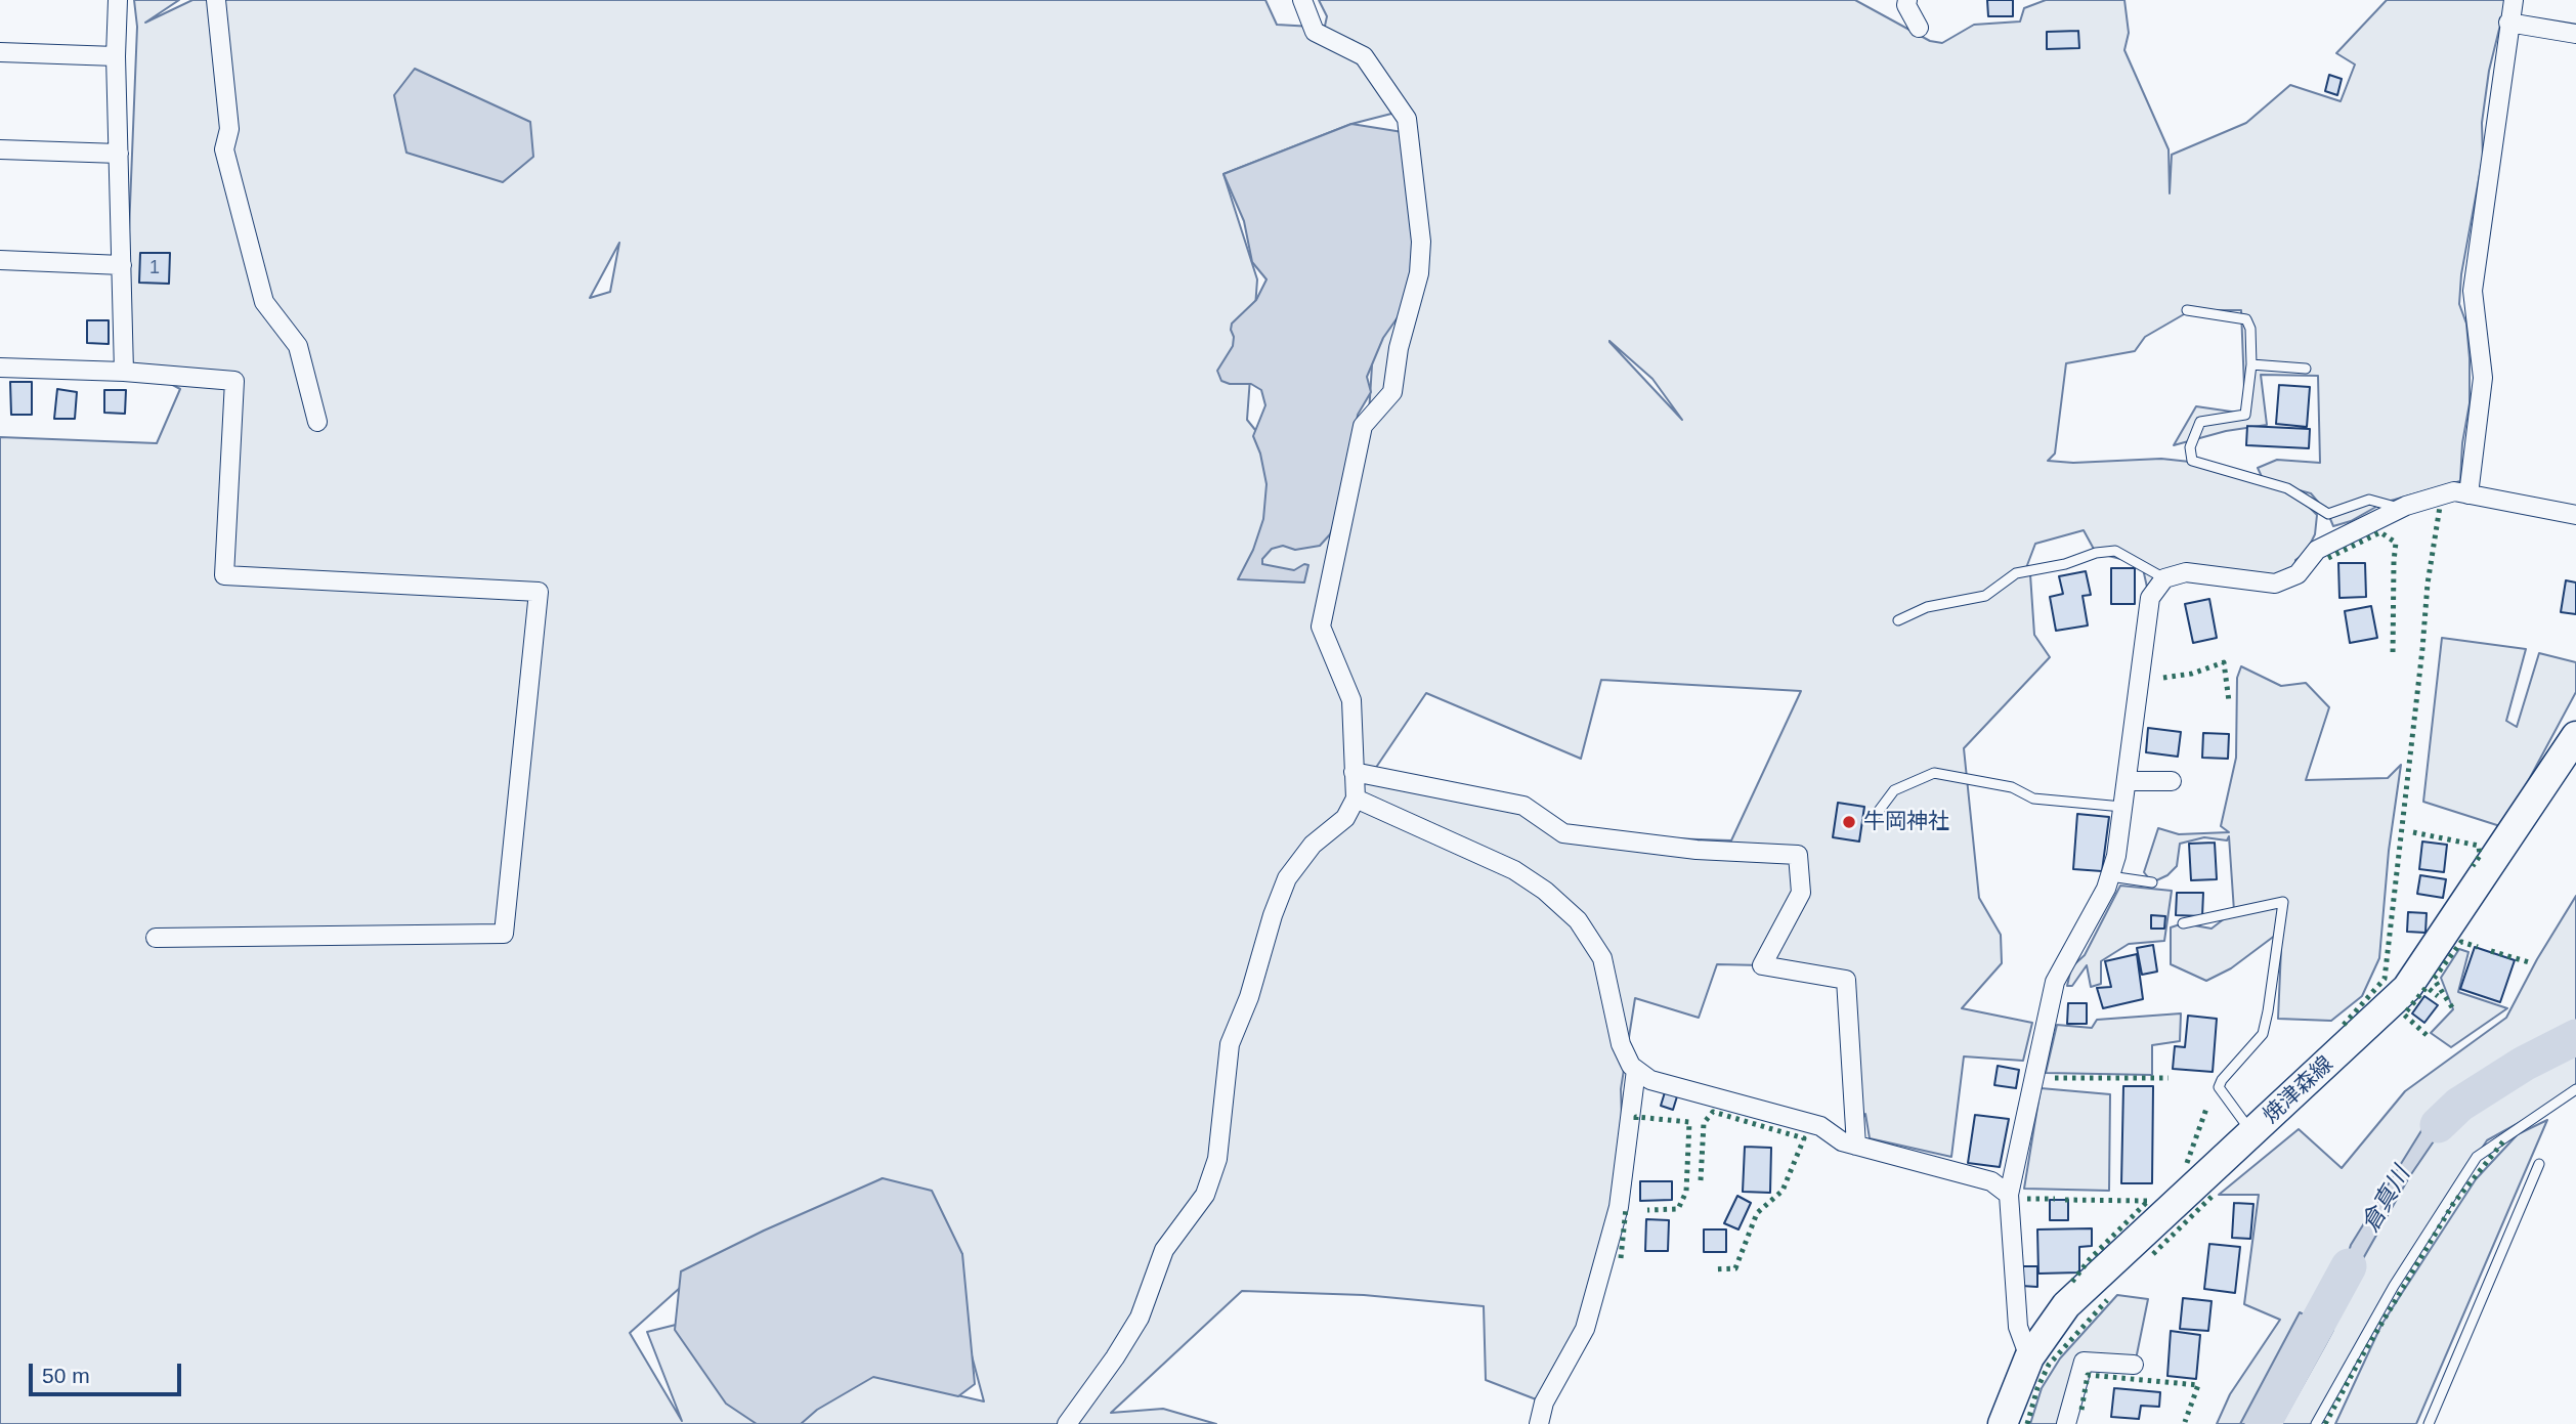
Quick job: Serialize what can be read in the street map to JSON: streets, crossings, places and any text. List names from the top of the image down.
{
  "streets": {
    "main road": ["焼津森線"]
  },
  "water": ["倉真川"],
  "places": ["牛岡神社"],
  "house_numbers": ["1"],
  "scale_bar": "50 m"
}
